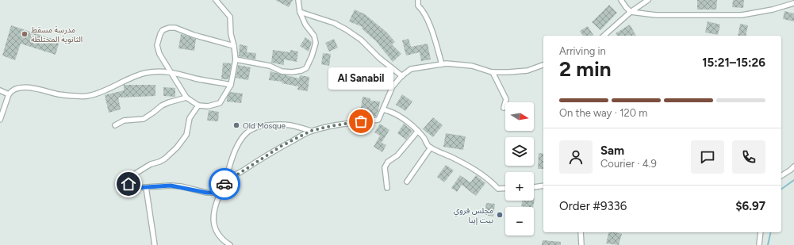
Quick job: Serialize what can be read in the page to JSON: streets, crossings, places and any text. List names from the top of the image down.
{
  "places": [
    "مدرسة مسقط الثانوية المختلطة",
    "Al Sanabil",
    "Old Mosque",
    "مجلس قروي بيت إيبا"
  ],
  "north": "right",
  "page": {
    "heading": ["2 min", "Arriving in", "15:21–15:26"],
    "panel": [
      "Sam",
      "Courier · 4.9",
      "Order #9336",
      "$6.97"
    ],
    "bubble": "Al Sanabil",
    "bar": "On the way · 120 m",
    "map_buttons": ["+", "−"]
  }
}
